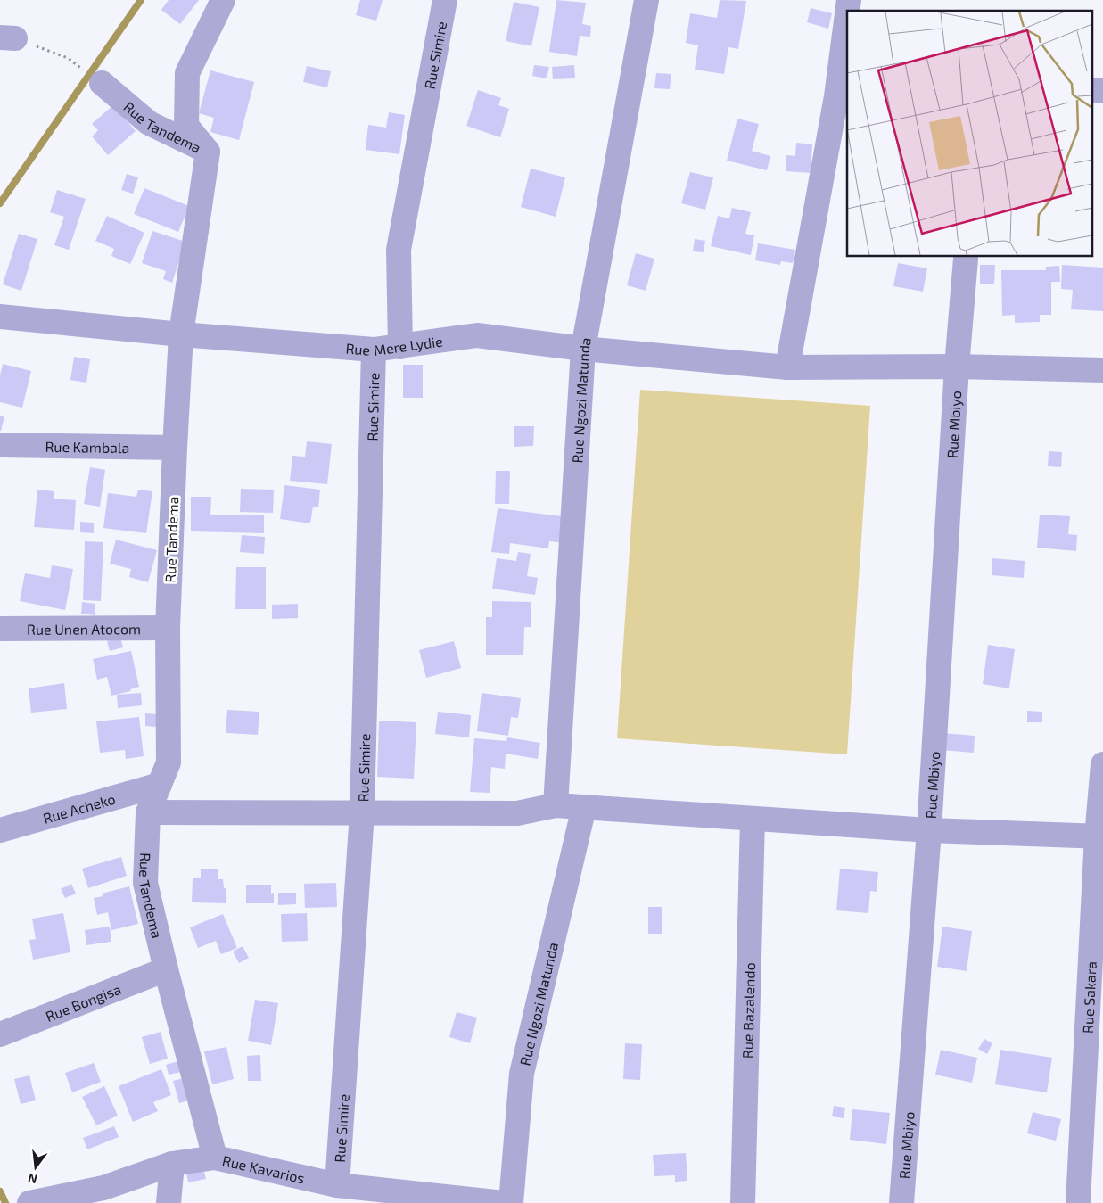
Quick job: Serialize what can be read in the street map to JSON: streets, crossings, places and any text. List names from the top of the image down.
{
  "streets": {
    "street": [
      "Rue Simire",
      "Rue Tandema",
      "Rue Mere Lydie",
      "Rue Ngozi Matunda",
      "Rue Mbiyo",
      "Rue Kambala",
      "Rue Unen Atocom",
      "Rue Acheko",
      "Rue Sakara",
      "Rue Bongisa",
      "Rue Bazalendo",
      "Rue Kavarios"
    ]
  },
  "crossings": [
    ["Rue Simire", "Rue Mere Lydie"],
    ["Rue Simire", "Rue Kavarios"],
    ["Rue Tandema", "Rue Mere Lydie"],
    ["Rue Tandema", "Rue Kambala"],
    ["Rue Tandema", "Rue Unen Atocom"],
    ["Rue Tandema", "Rue Acheko"],
    ["Rue Tandema", "Rue Bongisa"],
    ["Rue Tandema", "Rue Kavarios"],
    ["Rue Mere Lydie", "Rue Ngozi Matunda"],
    ["Rue Mere Lydie", "Rue Mbiyo"]
  ],
  "north": "bottom"
}
